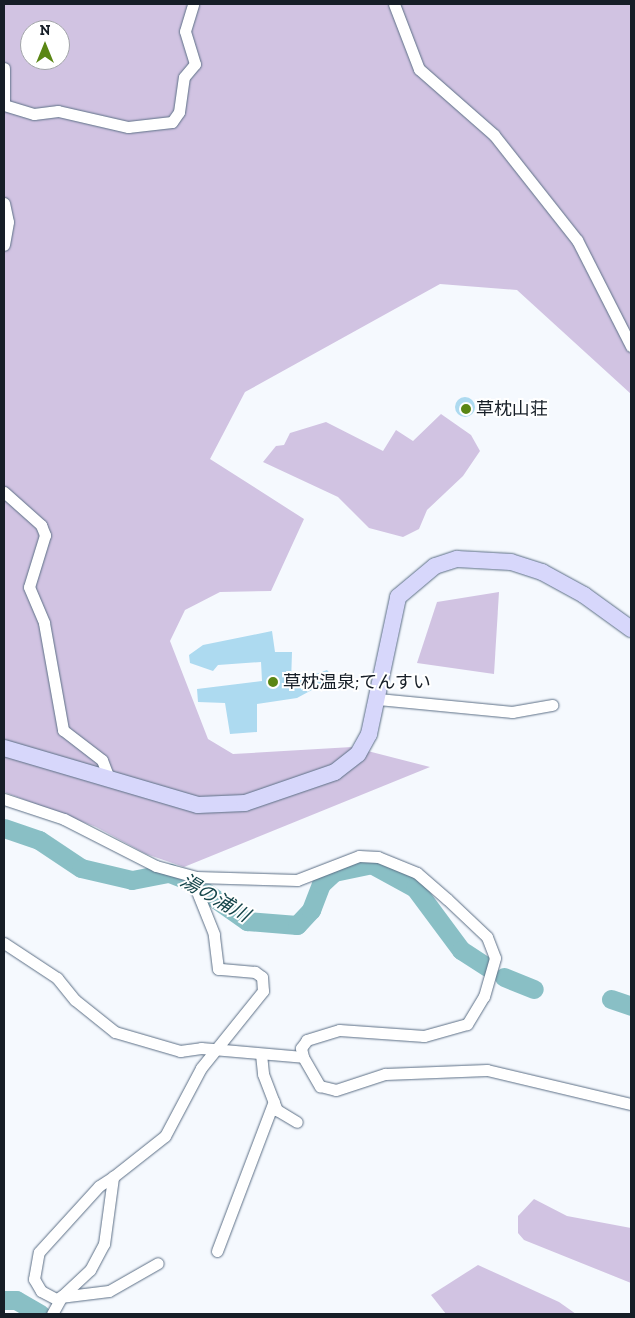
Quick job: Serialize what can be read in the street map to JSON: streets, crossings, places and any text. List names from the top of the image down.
{
  "water": ["湯の浦川"],
  "places": ["草枕山荘", "草枕温泉;てんすい"],
  "north": "top"
}
